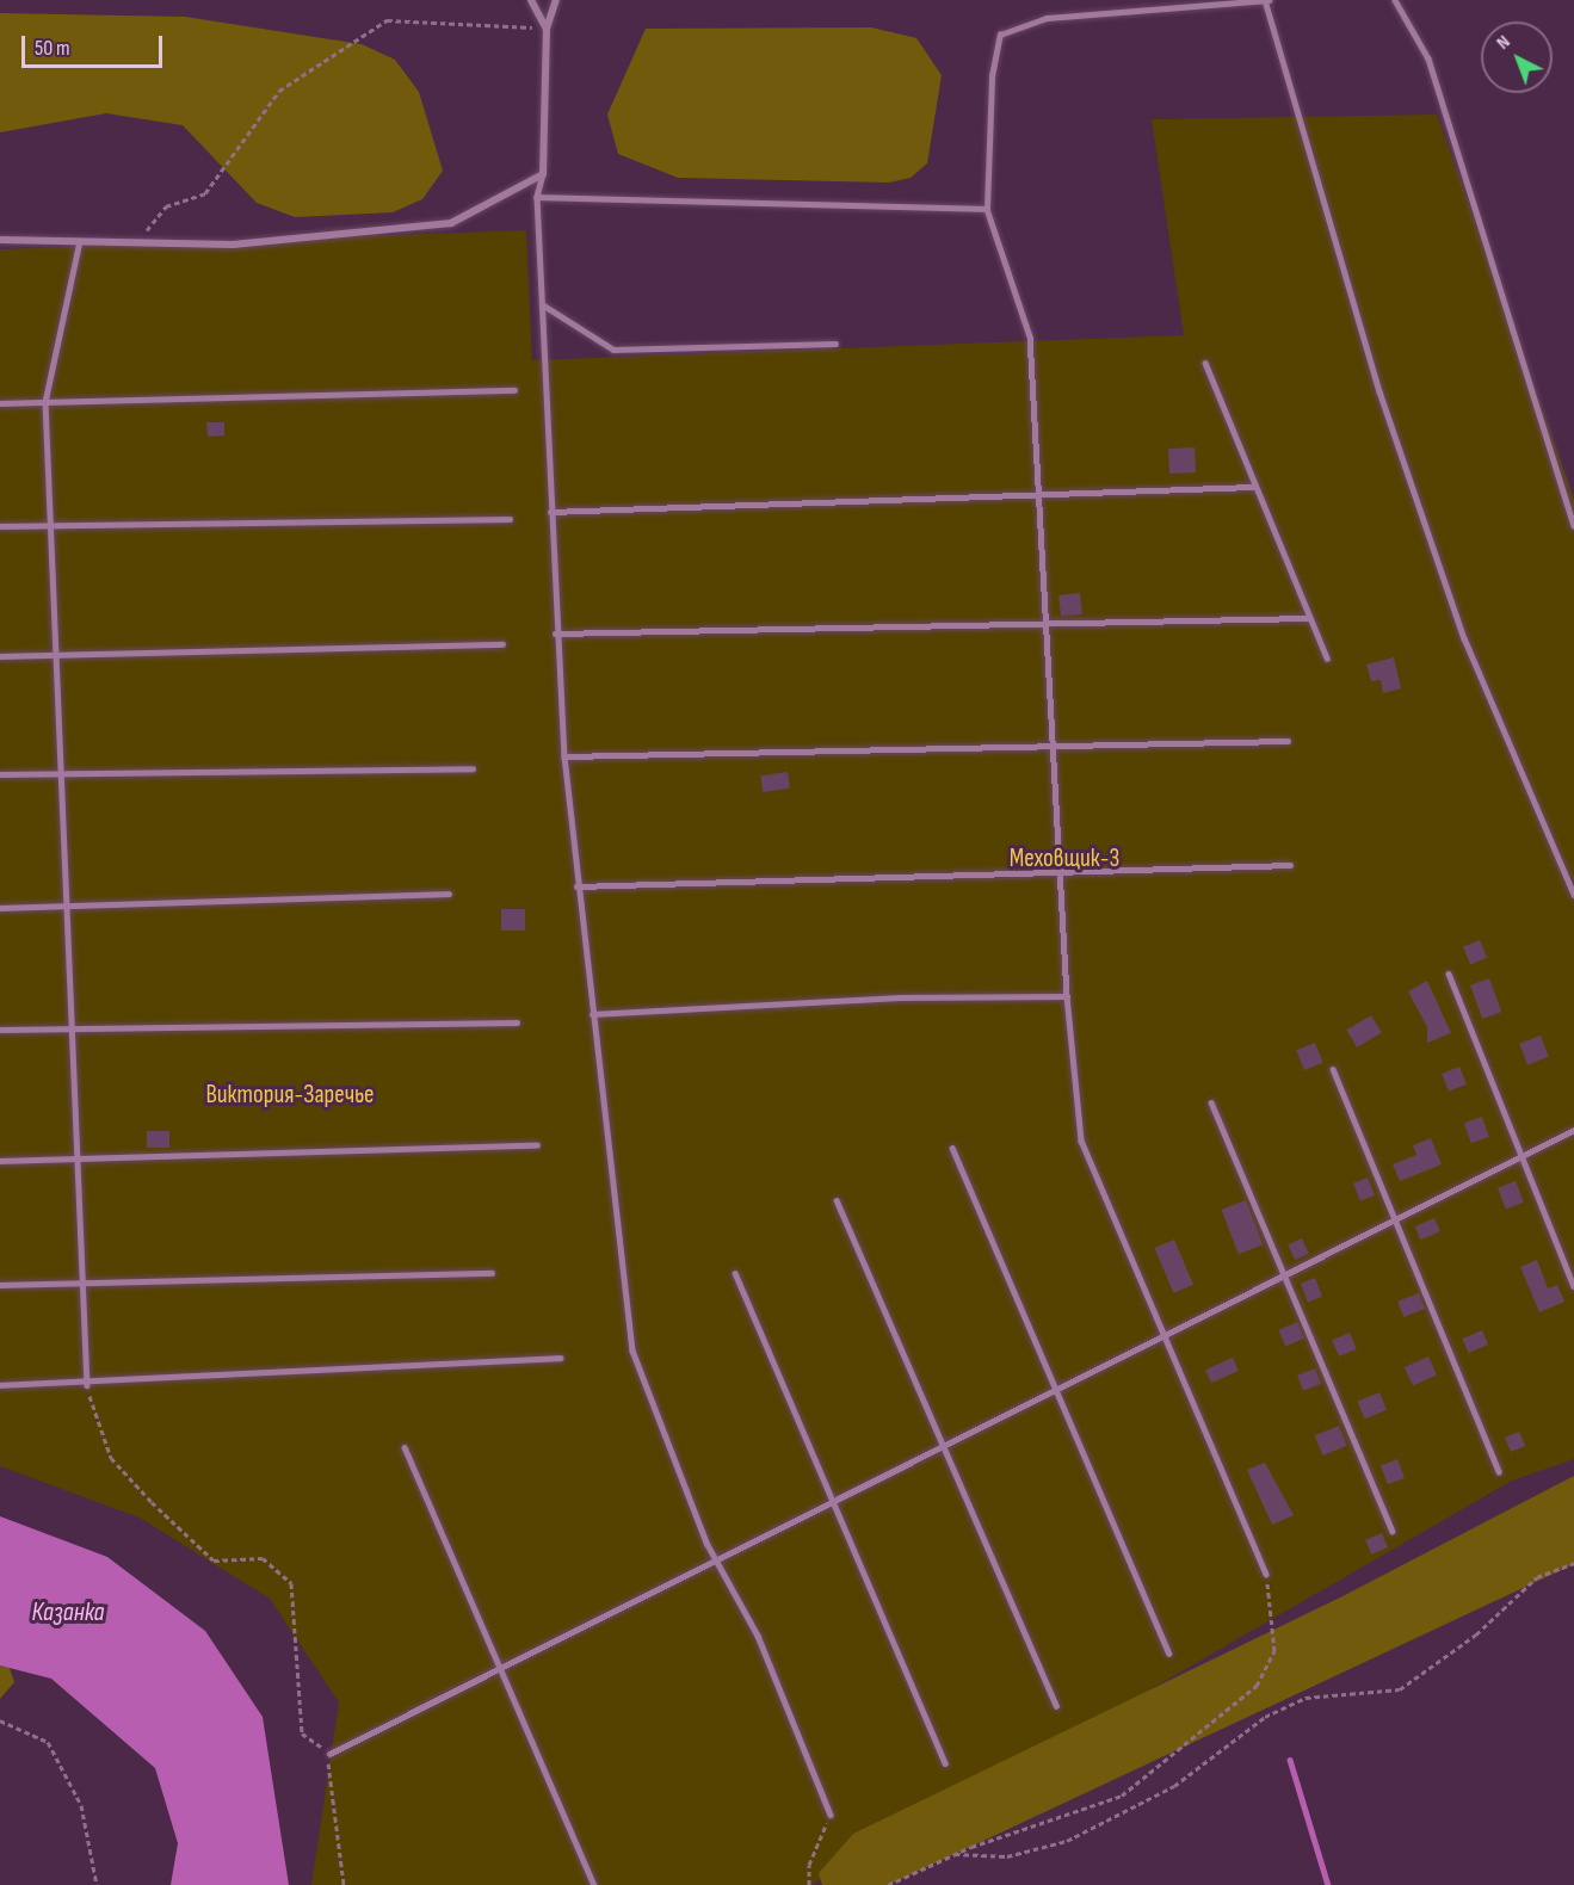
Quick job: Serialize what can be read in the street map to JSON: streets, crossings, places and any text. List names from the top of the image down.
{
  "water": ["Казанка"],
  "parks": ["Меховщик-3", "Виктория-Заречье"],
  "scale_bar": "50 m",
  "north": "top left"
}
